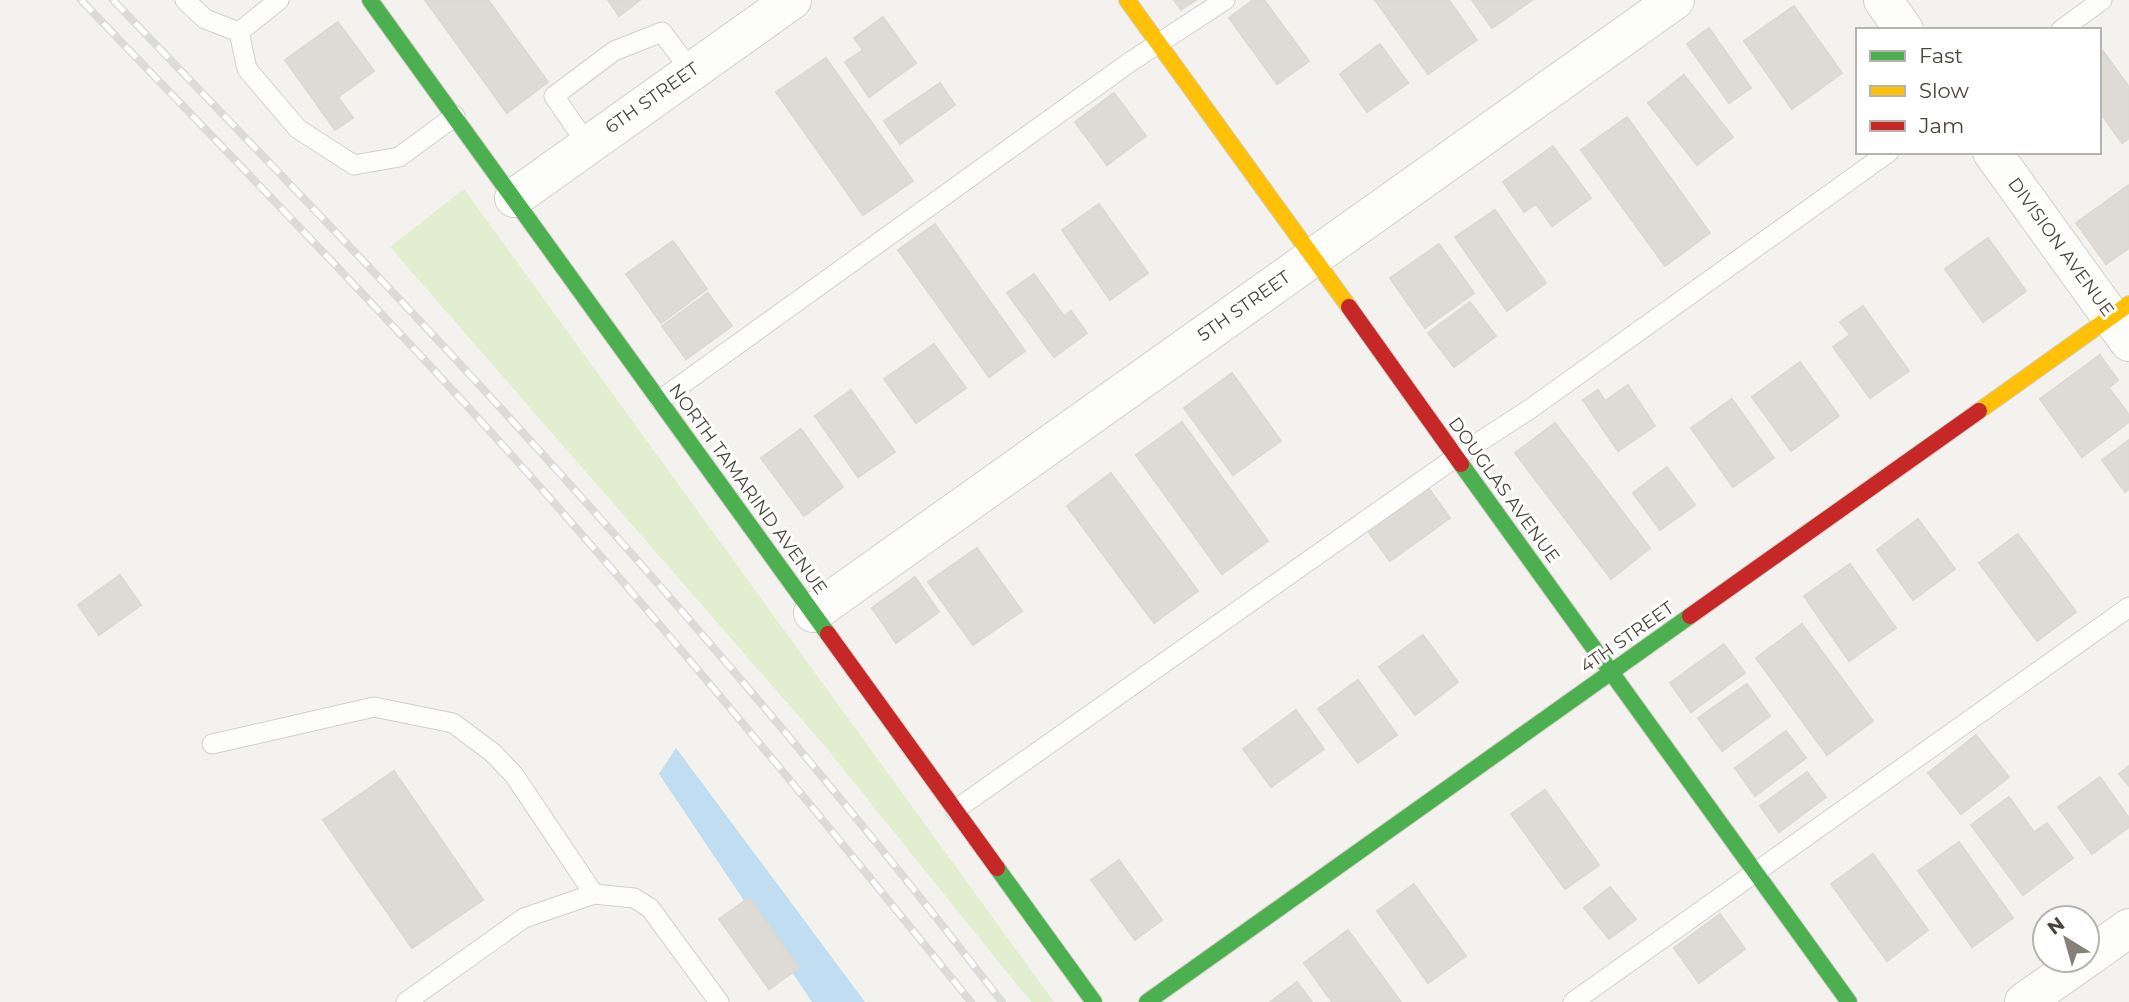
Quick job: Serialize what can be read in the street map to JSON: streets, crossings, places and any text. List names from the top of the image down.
{
  "streets": {
    "street": [
      "6TH STREET",
      "DIVISION AVENUE",
      "5TH STREET",
      "NORTH TAMARIND AVENUE",
      "DOUGLAS AVENUE",
      "4TH STREET"
    ]
  },
  "crossings": [
    ["6TH STREET", "NORTH TAMARIND AVENUE"],
    ["DIVISION AVENUE", "4TH STREET"],
    ["5TH STREET", "NORTH TAMARIND AVENUE"],
    ["5TH STREET", "DOUGLAS AVENUE"],
    ["DOUGLAS AVENUE", "4TH STREET"]
  ],
  "legend": ["Fast", "Slow", "Jam"],
  "north": "top left"
}
